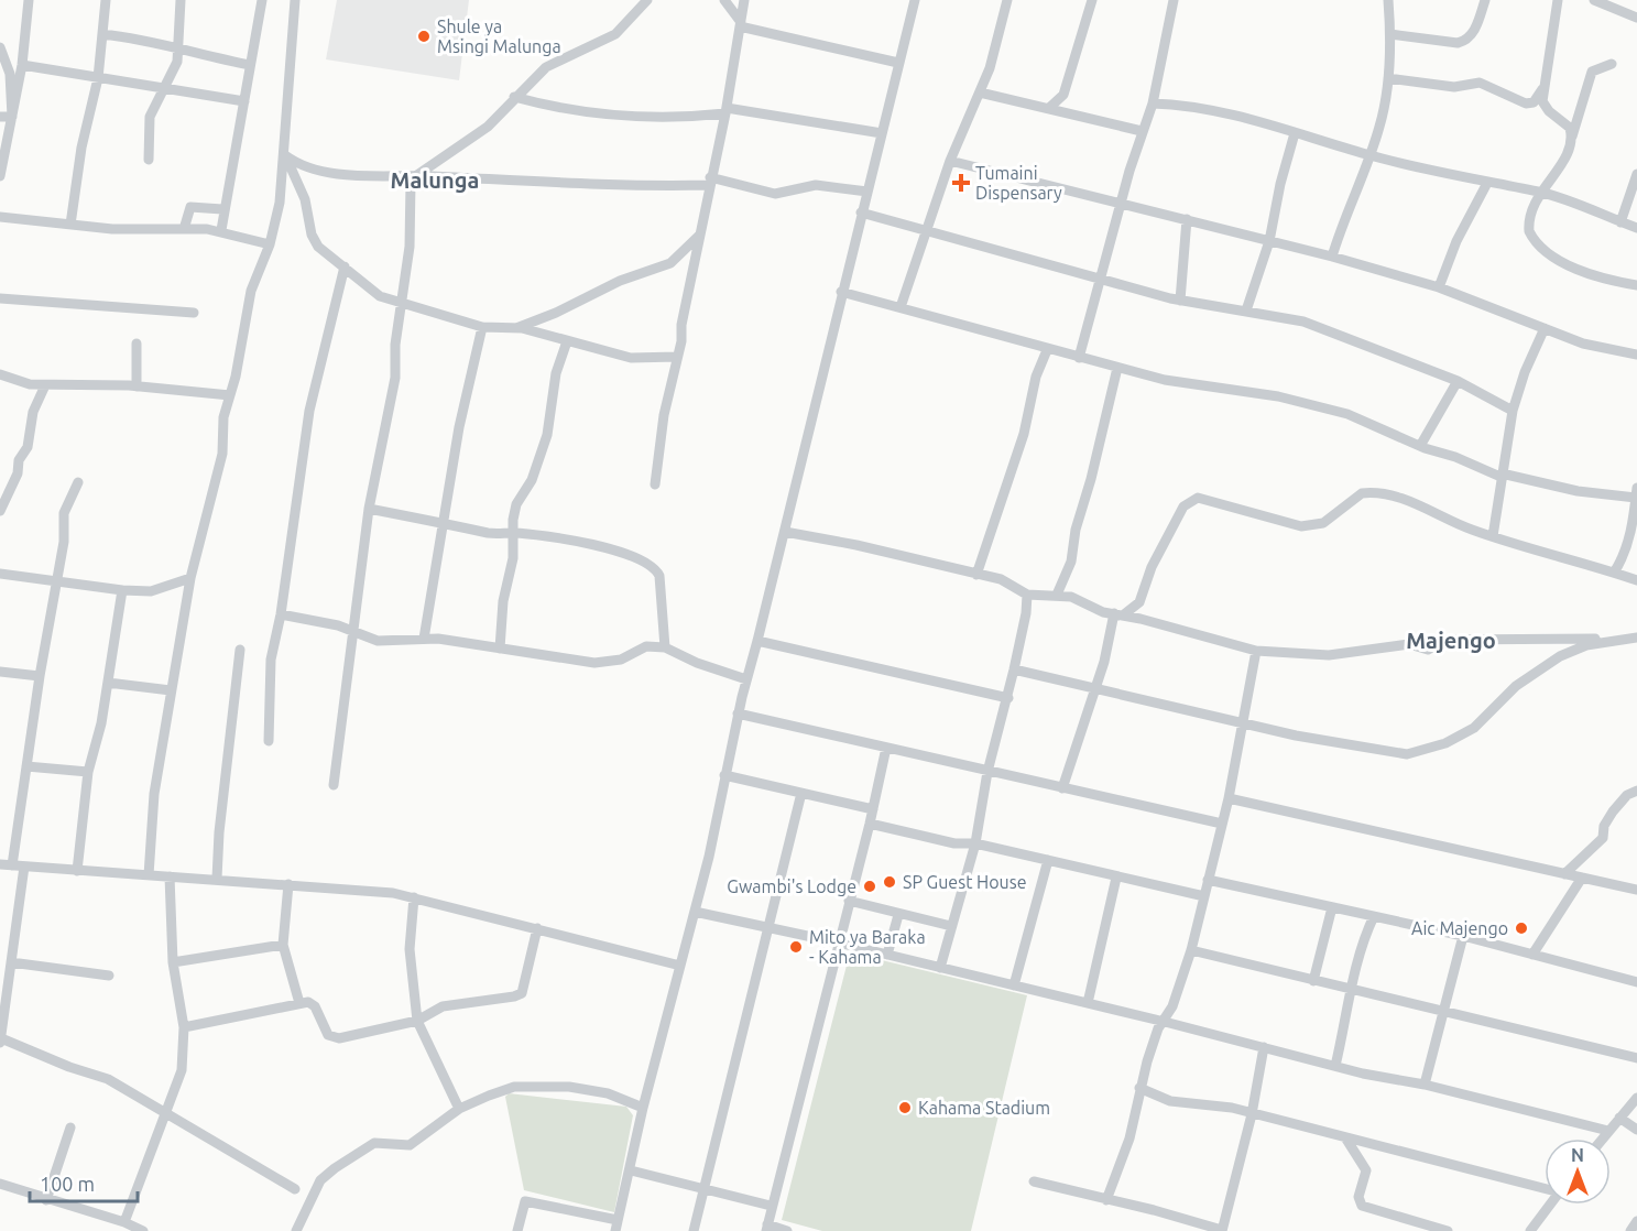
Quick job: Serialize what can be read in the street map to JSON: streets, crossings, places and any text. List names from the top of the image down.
{
  "districts": ["Malunga", "Majengo"],
  "places": {
    "other": [
      "Shule ya Msingi Malunga",
      "SP Guest House",
      "Gwambi's Lodge",
      "Aic Majengo",
      "Mito ya Baraka - Kahama",
      "Kahama Stadium"
    ],
    "health": ["Tumaini Dispensary"]
  },
  "scale_bar": "100 m",
  "north": "top"
}
